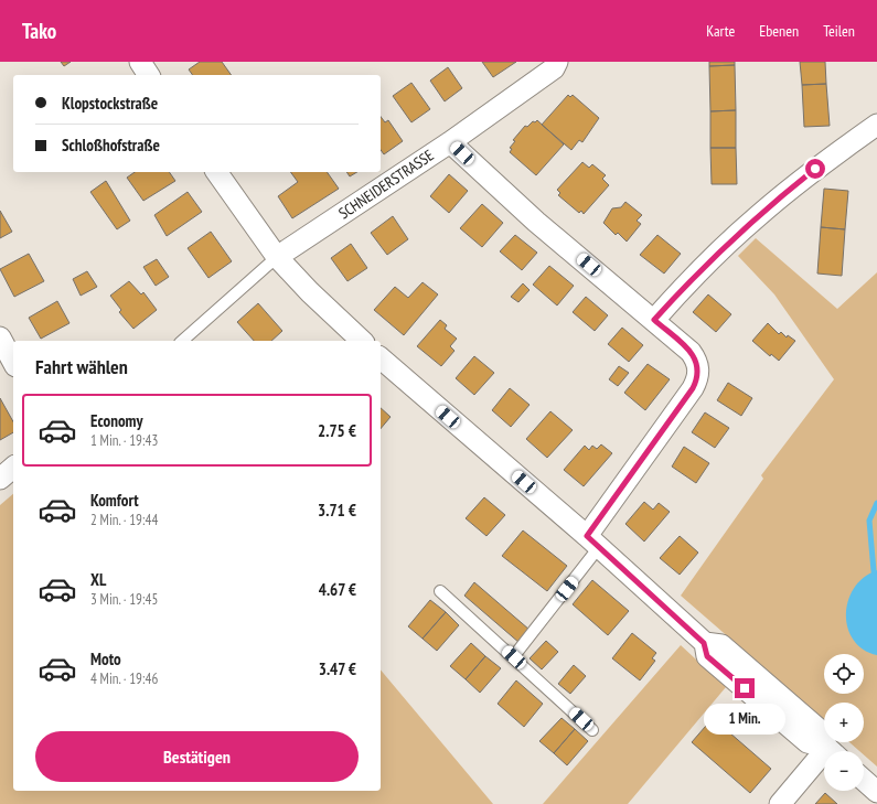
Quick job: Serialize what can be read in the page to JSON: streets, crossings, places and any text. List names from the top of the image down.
{
  "streets": {
    "street": ["SCHNEIDERSTRASSE"]
  },
  "page": {
    "header": "Tako",
    "nav": ["Karte", "Ebenen", "Teilen"],
    "banner": ["Klopstockstraße", "Schloßhofstraße"],
    "heading": "Fahrt wählen",
    "list": [
      {
        "name": "Economy",
        "note": "1 Min. · 19:43",
        "value": "2.75 €"
      },
      {
        "name": "Komfort",
        "note": "2 Min. · 19:44",
        "value": "3.71 €"
      },
      {
        "name": "XL",
        "note": "3 Min. · 19:45",
        "value": "4.67 €"
      },
      {
        "name": "Moto",
        "note": "4 Min. · 19:46",
        "value": "3.47 €"
      }
    ],
    "map_buttons": ["+", "−"],
    "bubble": "1 Min.",
    "buttons": "Bestätigen"
  }
}
